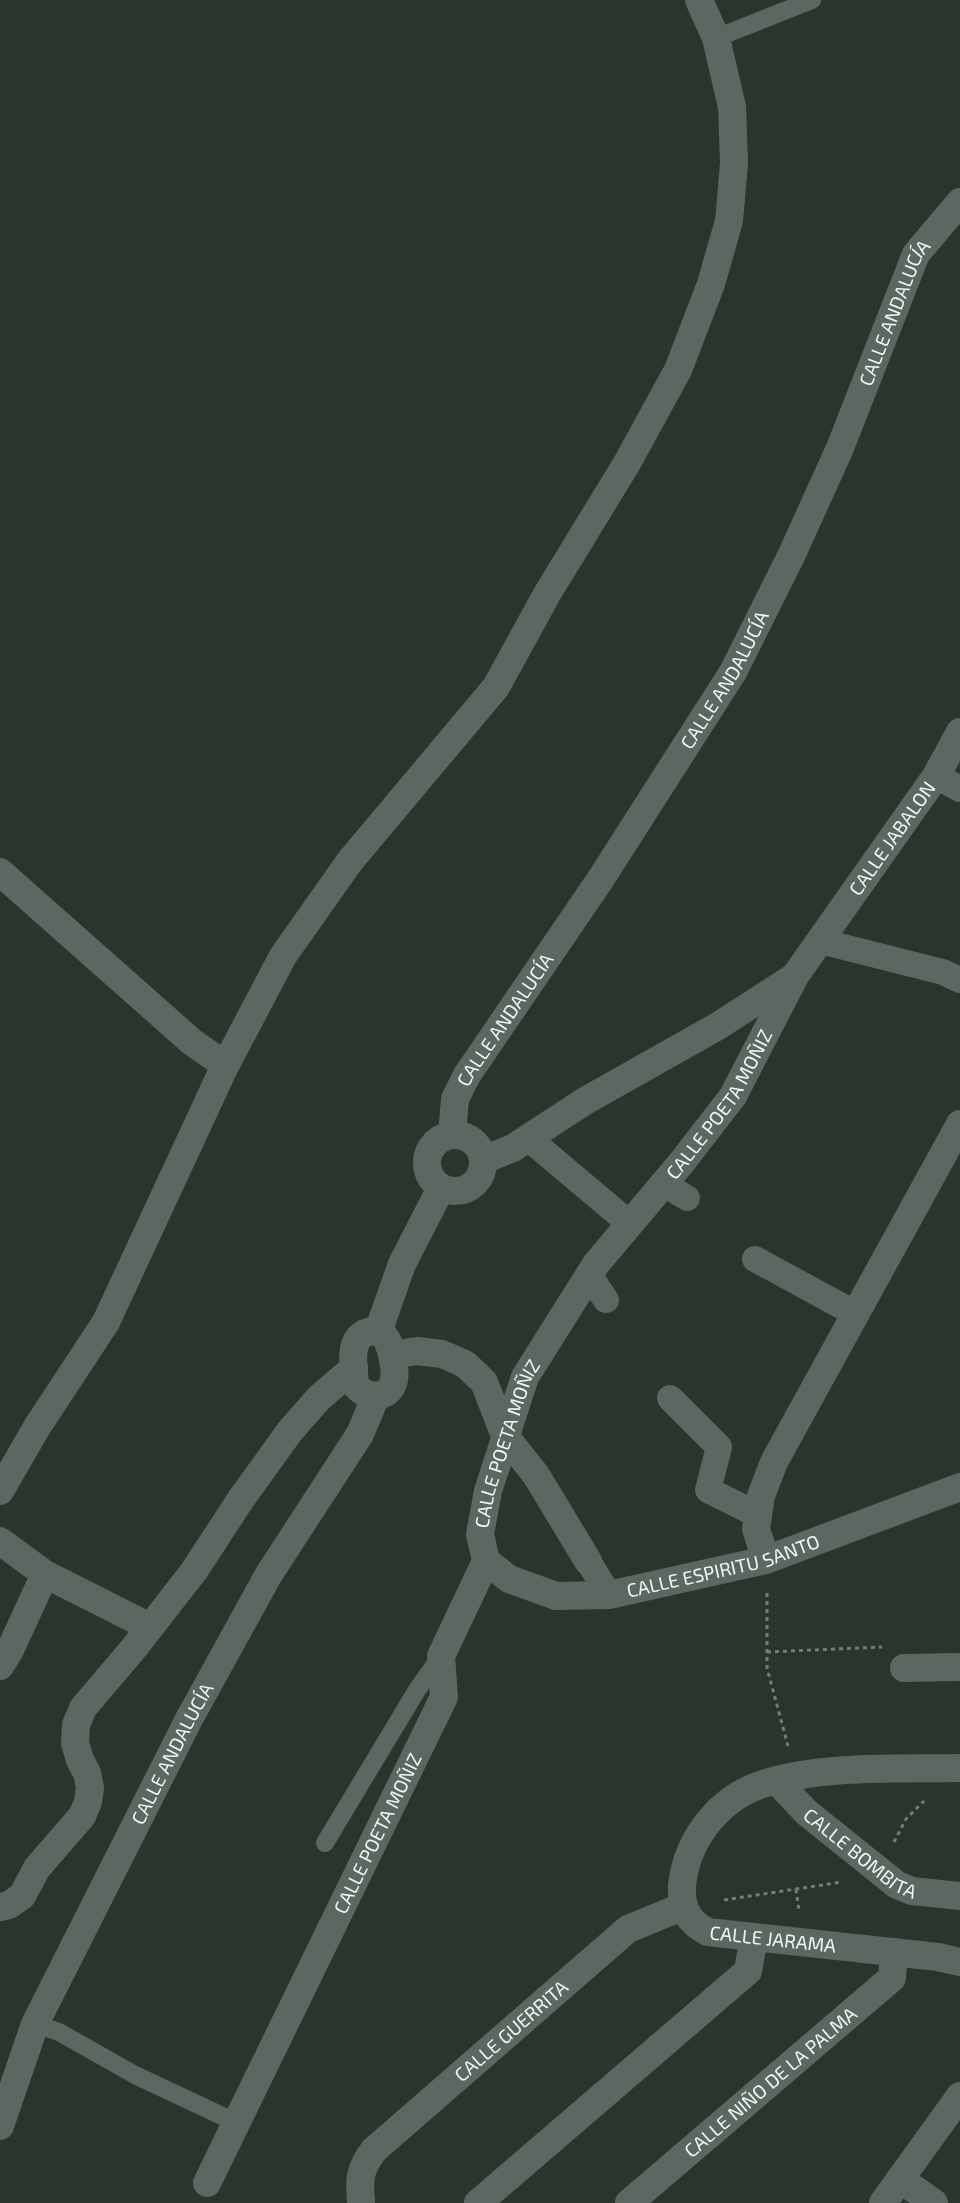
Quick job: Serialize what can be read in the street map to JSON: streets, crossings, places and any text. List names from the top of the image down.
{
  "streets": {
    "street": [
      "CALLE ANDALUCÍA",
      "CALLE JABALON",
      "CALLE POETA MOÑIZ",
      "CALLE ESPIRITU SANTO",
      "CALLE BOMBITA",
      "CALLE JARAMA",
      "CALLE GUERRITA",
      "CALLE NIÑO DE LA PALMA"
    ]
  },
  "crossings": [
    ["CALLE JABALON", "CALLE POETA MOÑIZ"],
    ["CALLE POETA MOÑIZ", "CALLE ESPIRITU SANTO"],
    ["CALLE BOMBITA", "CALLE JARAMA"],
    ["CALLE JARAMA", "CALLE GUERRITA"],
    ["CALLE JARAMA", "CALLE NIÑO DE LA PALMA"]
  ]
}
